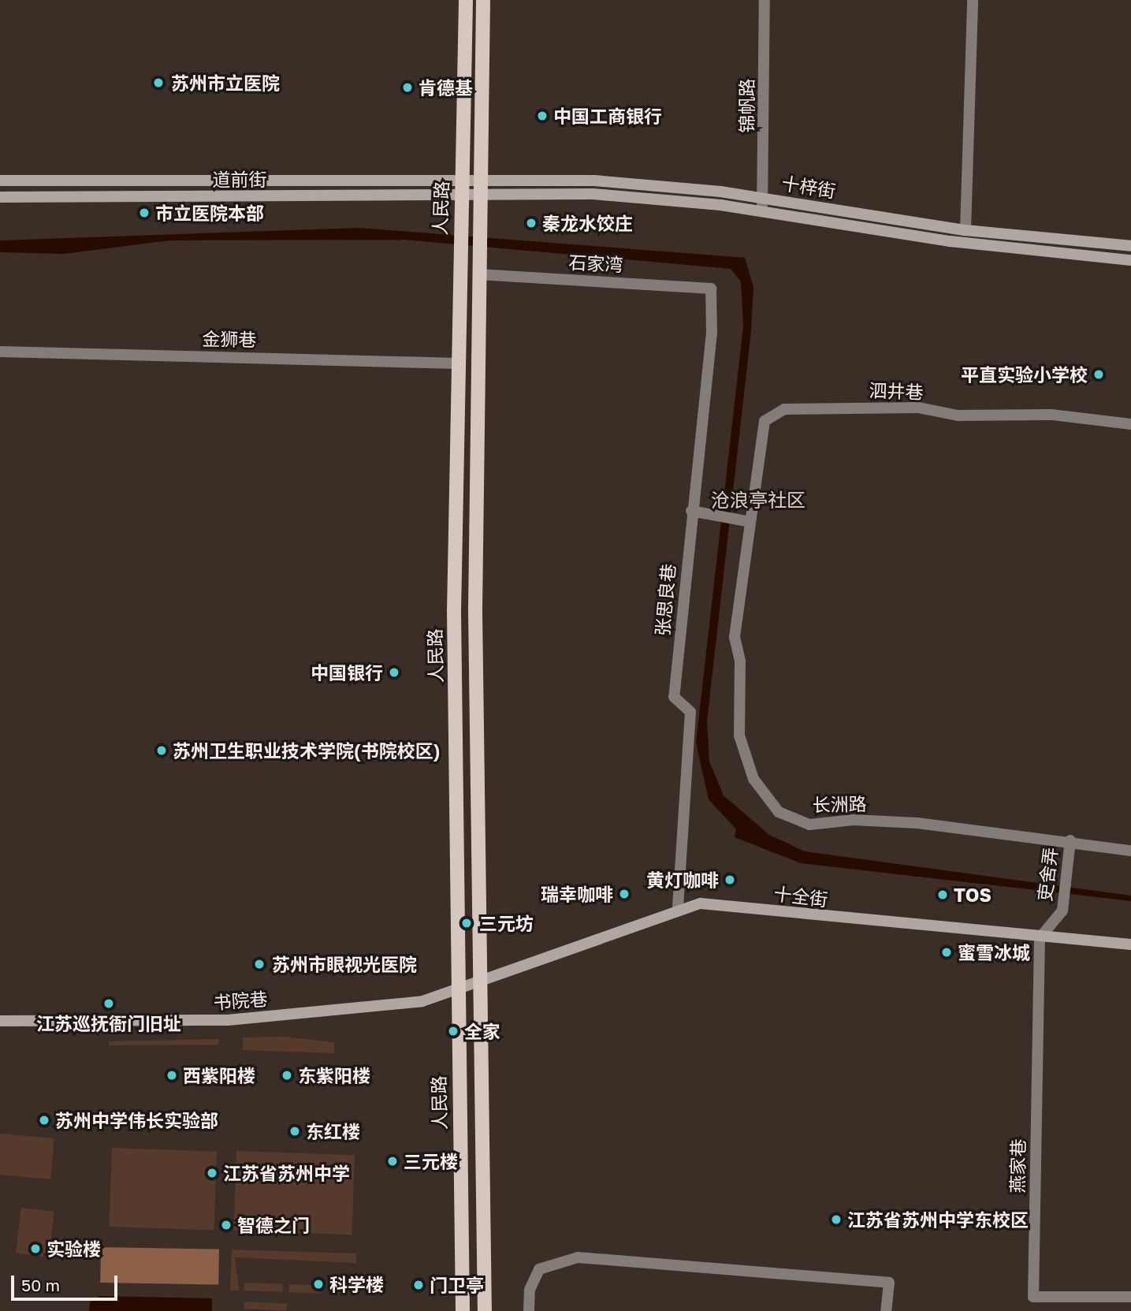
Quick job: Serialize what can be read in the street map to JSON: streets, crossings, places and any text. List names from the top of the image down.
{
  "streets": {
    "main road": [
      "道前街",
      "十梓街",
      "人民路",
      "十全街",
      "书院巷"
    ],
    "street": [
      "锦帆路",
      "石家湾",
      "金狮巷",
      "泗井巷",
      "张思良巷",
      "长洲路",
      "吏舍弄",
      "燕家巷"
    ]
  },
  "crossings": [
    ["锦帆路", "十梓街"],
    ["道前街", "十梓街"],
    ["道前街", "人民路"],
    ["十梓街", "人民路"],
    ["人民路", "石家湾"],
    ["人民路", "金狮巷"],
    ["人民路", "十全街"],
    ["人民路", "书院巷"],
    ["石家湾", "张思良巷"],
    ["泗井巷", "长洲路"],
    ["张思良巷", "十全街"],
    ["长洲路", "吏舍弄"],
    ["吏舍弄", "十全街"],
    ["吏舍弄", "燕家巷"],
    ["十全街", "书院巷"],
    ["十全街", "燕家巷"]
  ],
  "districts": ["沧浪亭社区"],
  "places": [
    "苏州市立医院",
    "肯德基",
    "中国工商银行",
    "市立医院本部",
    "秦龙水饺庄",
    "平直实验小学校",
    "中国银行",
    "苏州卫生职业技术学院(书院校区)",
    "黄灯咖啡",
    "瑞幸咖啡",
    "TOS",
    "三元坊",
    "蜜雪冰城",
    "苏州市眼视光医院",
    "江苏巡抚衙门旧址",
    "全家",
    "西紫阳楼",
    "东紫阳楼",
    "苏州中学伟长实验部",
    "东红楼",
    "三元楼",
    "江苏省苏州中学",
    "江苏省苏州中学东校区",
    "智德之门",
    "实验楼",
    "科学楼",
    "门卫亭"
  ],
  "scale_bar": "50 m"
}
